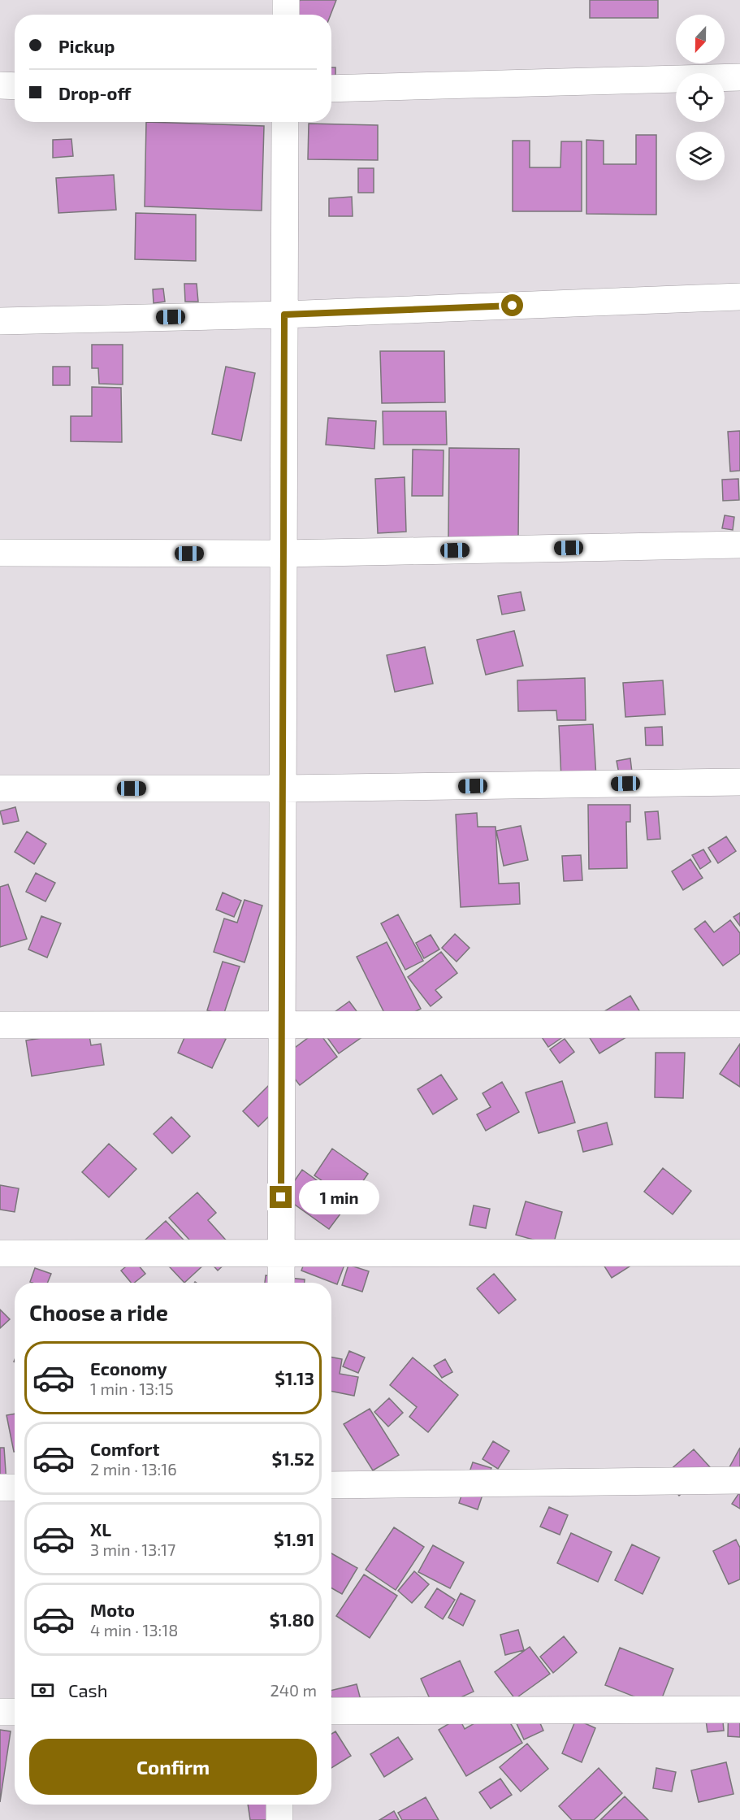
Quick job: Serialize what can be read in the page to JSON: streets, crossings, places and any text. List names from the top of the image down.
{
  "north": "bottom",
  "page": {
    "banner": ["Pickup", "Drop-off"],
    "bubble": "1 min",
    "heading": "Choose a ride",
    "list": [
      {
        "name": "Economy",
        "note": "1 min · 13:15",
        "value": "$1.13"
      },
      {
        "name": "Comfort",
        "note": "2 min · 13:16",
        "value": "$1.52"
      },
      {
        "name": "XL",
        "note": "3 min · 13:17",
        "value": "$1.91"
      },
      {
        "name": "Moto",
        "note": "4 min · 13:18",
        "value": "$1.80"
      }
    ],
    "pay": ["Cash", "240 m"],
    "buttons": "Confirm"
  }
}
